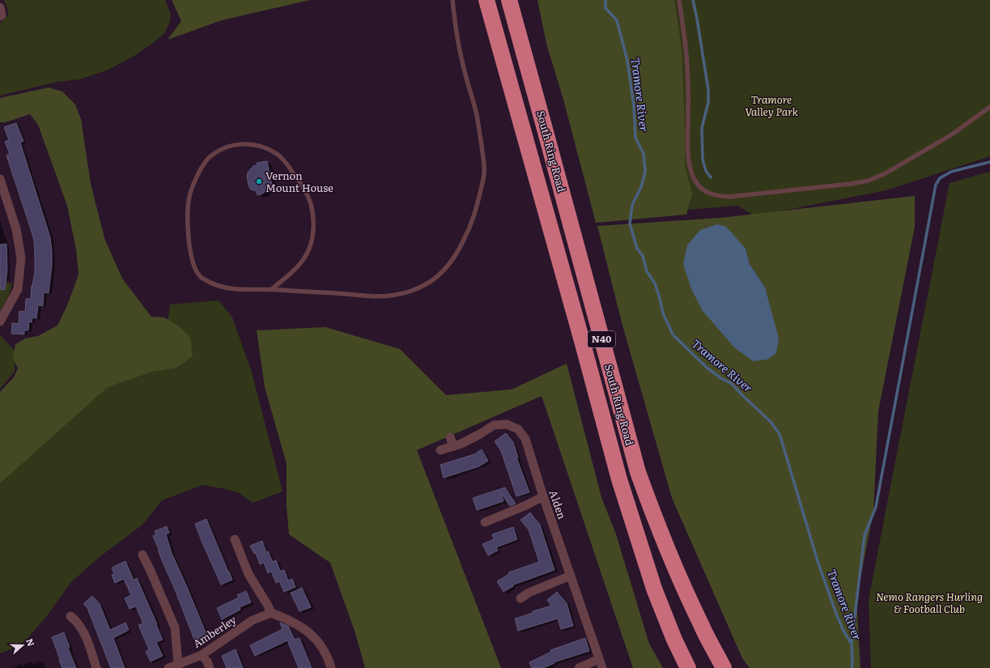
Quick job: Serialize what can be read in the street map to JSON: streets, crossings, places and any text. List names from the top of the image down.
{
  "streets": {
    "highway": ["South Ring Road", "N40"],
    "street": ["Alden", "Amberley"]
  },
  "water": ["Tramore River"],
  "parks": ["Tramore Valley Park", "Nemo Rangers Hurling & Football Club"],
  "places": ["Vernon Mount House"],
  "north": "right"
}
